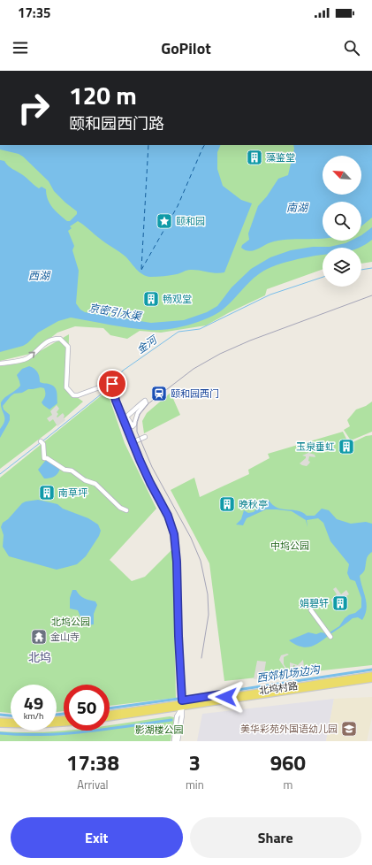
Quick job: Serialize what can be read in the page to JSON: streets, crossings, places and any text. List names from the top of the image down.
{
  "streets": {
    "main road": ["北坞村路"]
  },
  "districts": ["北坞"],
  "water": [
    "南湖",
    "西湖",
    "京密引水渠",
    "金河",
    "西郊机场边沟"
  ],
  "parks": ["中坞公园", "北坞公园", "影湖楼公园"],
  "places": {
    "building": [
      "藻鉴堂",
      "畅观堂",
      "玉泉垂虹",
      "南草坪",
      "晚秋亭",
      "娟碧轩"
    ],
    "place": ["颐和园"],
    "station": ["颐和园西门"],
    "temple": ["金山寺"],
    "school or university": ["美华彩苑外国语幼儿园"]
  },
  "north": "top left",
  "page": {
    "status": "17:35",
    "header": "GoPilot",
    "turn": ["120 m", "颐和园西门路"],
    "speed": "49 km/h",
    "limit": "50",
    "eta": [
      "17:38",
      "Arrival",
      "3",
      "min",
      "960",
      "m"
    ],
    "buttons": ["Exit", "Share"]
  }
}
